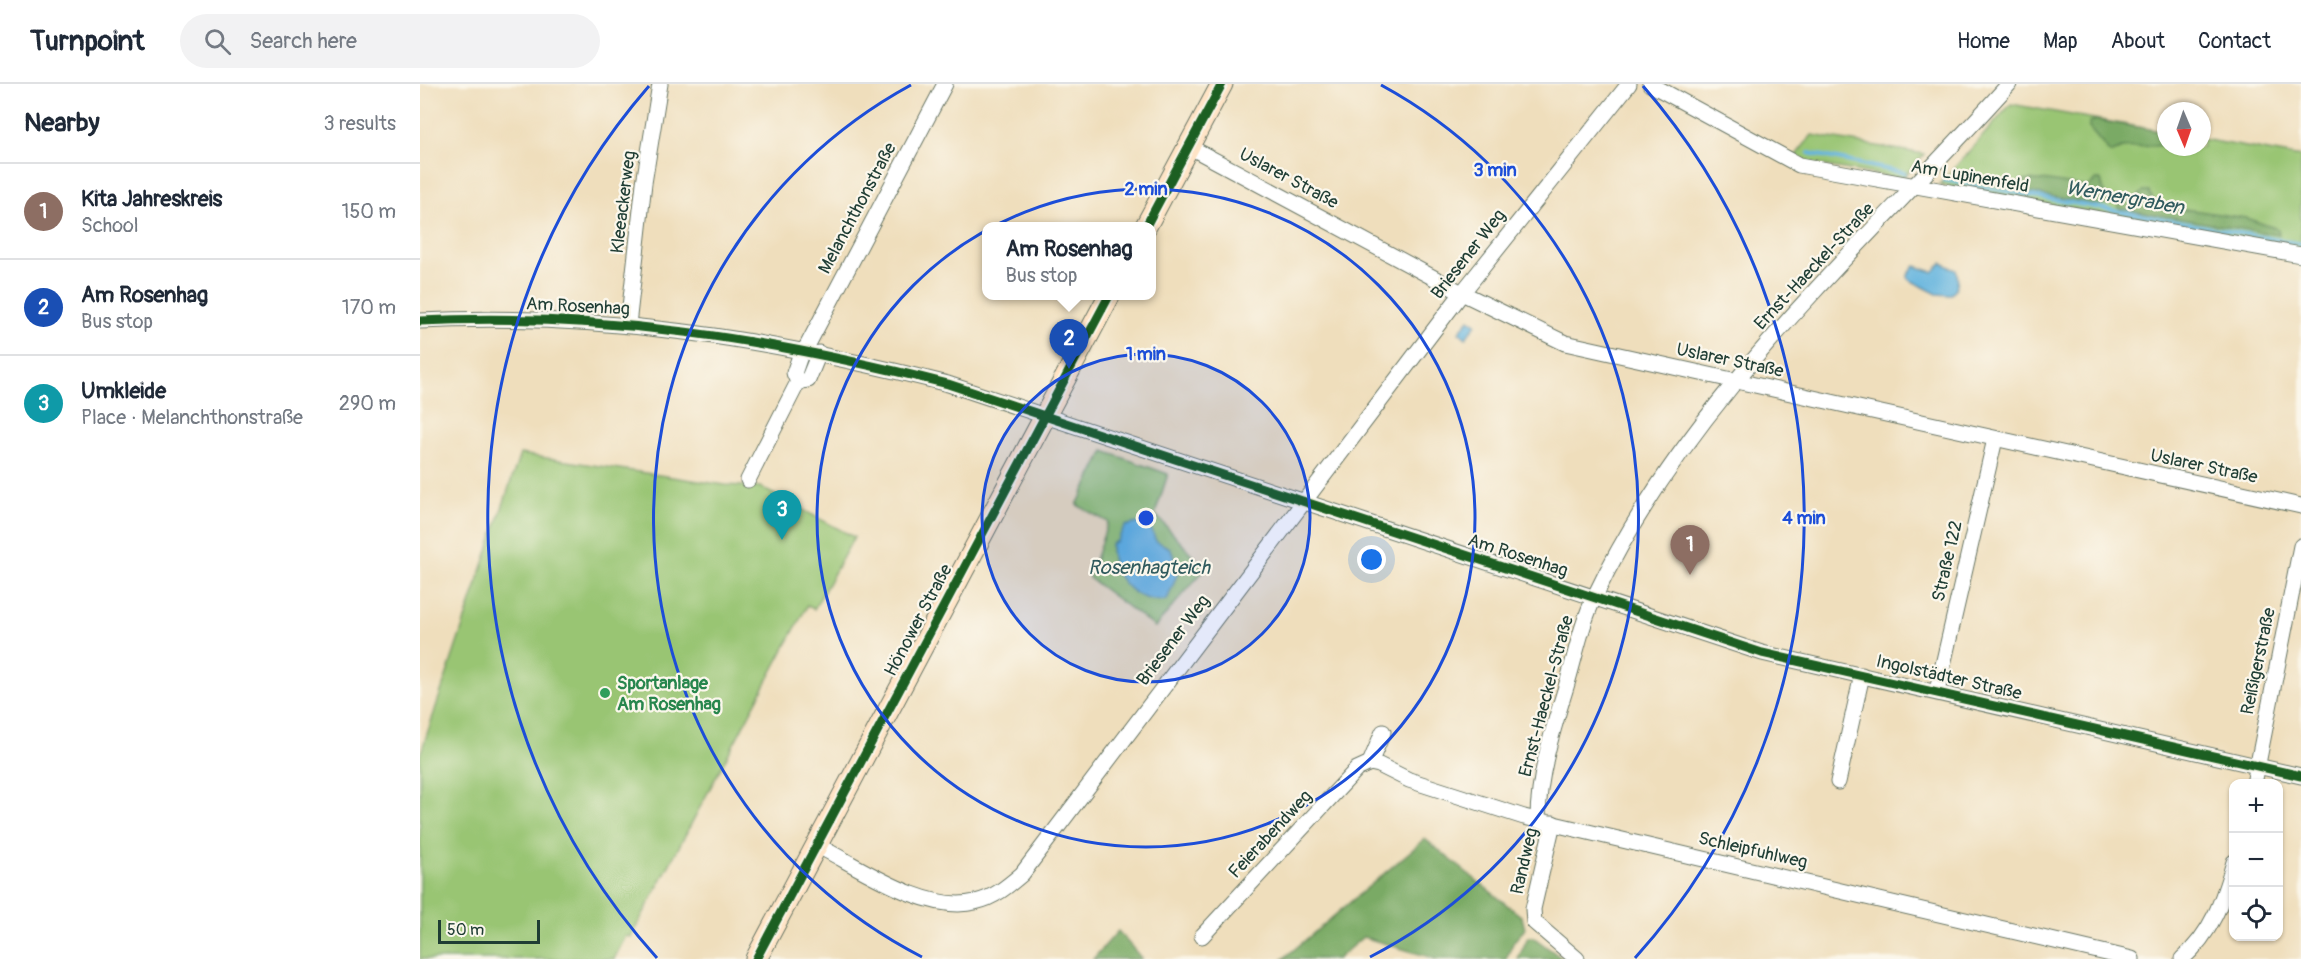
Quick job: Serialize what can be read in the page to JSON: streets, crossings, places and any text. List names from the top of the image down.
{
  "streets": {
    "main road": ["Hönower Straße"],
    "street": [
      "Am Lupinenfeld",
      "Uslarer Straße",
      "Kleeackerweg",
      "Melanchthonstraße",
      "Briesener Weg",
      "Ernst-Haeckel-Straße",
      "Am Rosenhag",
      "Straße 122",
      "Reißigerstraße",
      "Ingolstädter Straße",
      "Feierabendweg",
      "Schleipfuhlweg",
      "Randweg"
    ]
  },
  "crossings": [
    ["Am Lupinenfeld", "Ernst-Haeckel-Straße"],
    ["Uslarer Straße", "Briesener Weg"],
    ["Uslarer Straße", "Ernst-Haeckel-Straße"],
    ["Uslarer Straße", "Straße 122"],
    ["Kleeackerweg", "Am Rosenhag"],
    ["Melanchthonstraße", "Am Rosenhag"],
    ["Briesener Weg", "Am Rosenhag"],
    ["Briesener Weg", "Hönower Straße"],
    ["Ernst-Haeckel-Straße", "Am Rosenhag"],
    ["Ernst-Haeckel-Straße", "Ingolstädter Straße"],
    ["Ernst-Haeckel-Straße", "Schleipfuhlweg"],
    ["Ernst-Haeckel-Straße", "Randweg"],
    ["Am Rosenhag", "Hönower Straße"],
    ["Am Rosenhag", "Ingolstädter Straße"],
    ["Straße 122", "Ingolstädter Straße"],
    ["Reißigerstraße", "Ingolstädter Straße"],
    ["Feierabendweg", "Schleipfuhlweg"],
    ["Schleipfuhlweg", "Randweg"]
  ],
  "water": ["Wernergraben", "Rosenhagteich"],
  "places": ["Sportanlage Am Rosenhag"],
  "scale_bar": "50 m",
  "north": "bottom",
  "page": {
    "header": "Turnpoint",
    "search": "Search here",
    "nav": [
      "Home",
      "Map",
      "About",
      "Contact"
    ],
    "heading": ["Nearby", "3 results"],
    "list": [
      {
        "mark": "1",
        "name": "Kita Jahreskreis",
        "note": "School",
        "value": "150 m"
      },
      {
        "mark": "2",
        "name": "Am Rosenhag",
        "note": "Bus stop",
        "value": "170 m"
      },
      {
        "mark": "3",
        "name": "Umkleide",
        "note": "Place · Melanchthonstraße",
        "value": "290 m"
      }
    ],
    "popup": ["Am Rosenhag", "Bus stop"],
    "pins": ["2", "3", "1"],
    "map_buttons": ["+", "−"],
    "scale": "50 m"
  },
  "rings": [
    "3 min",
    "2 min",
    "1 min",
    "4 min"
  ]
}
